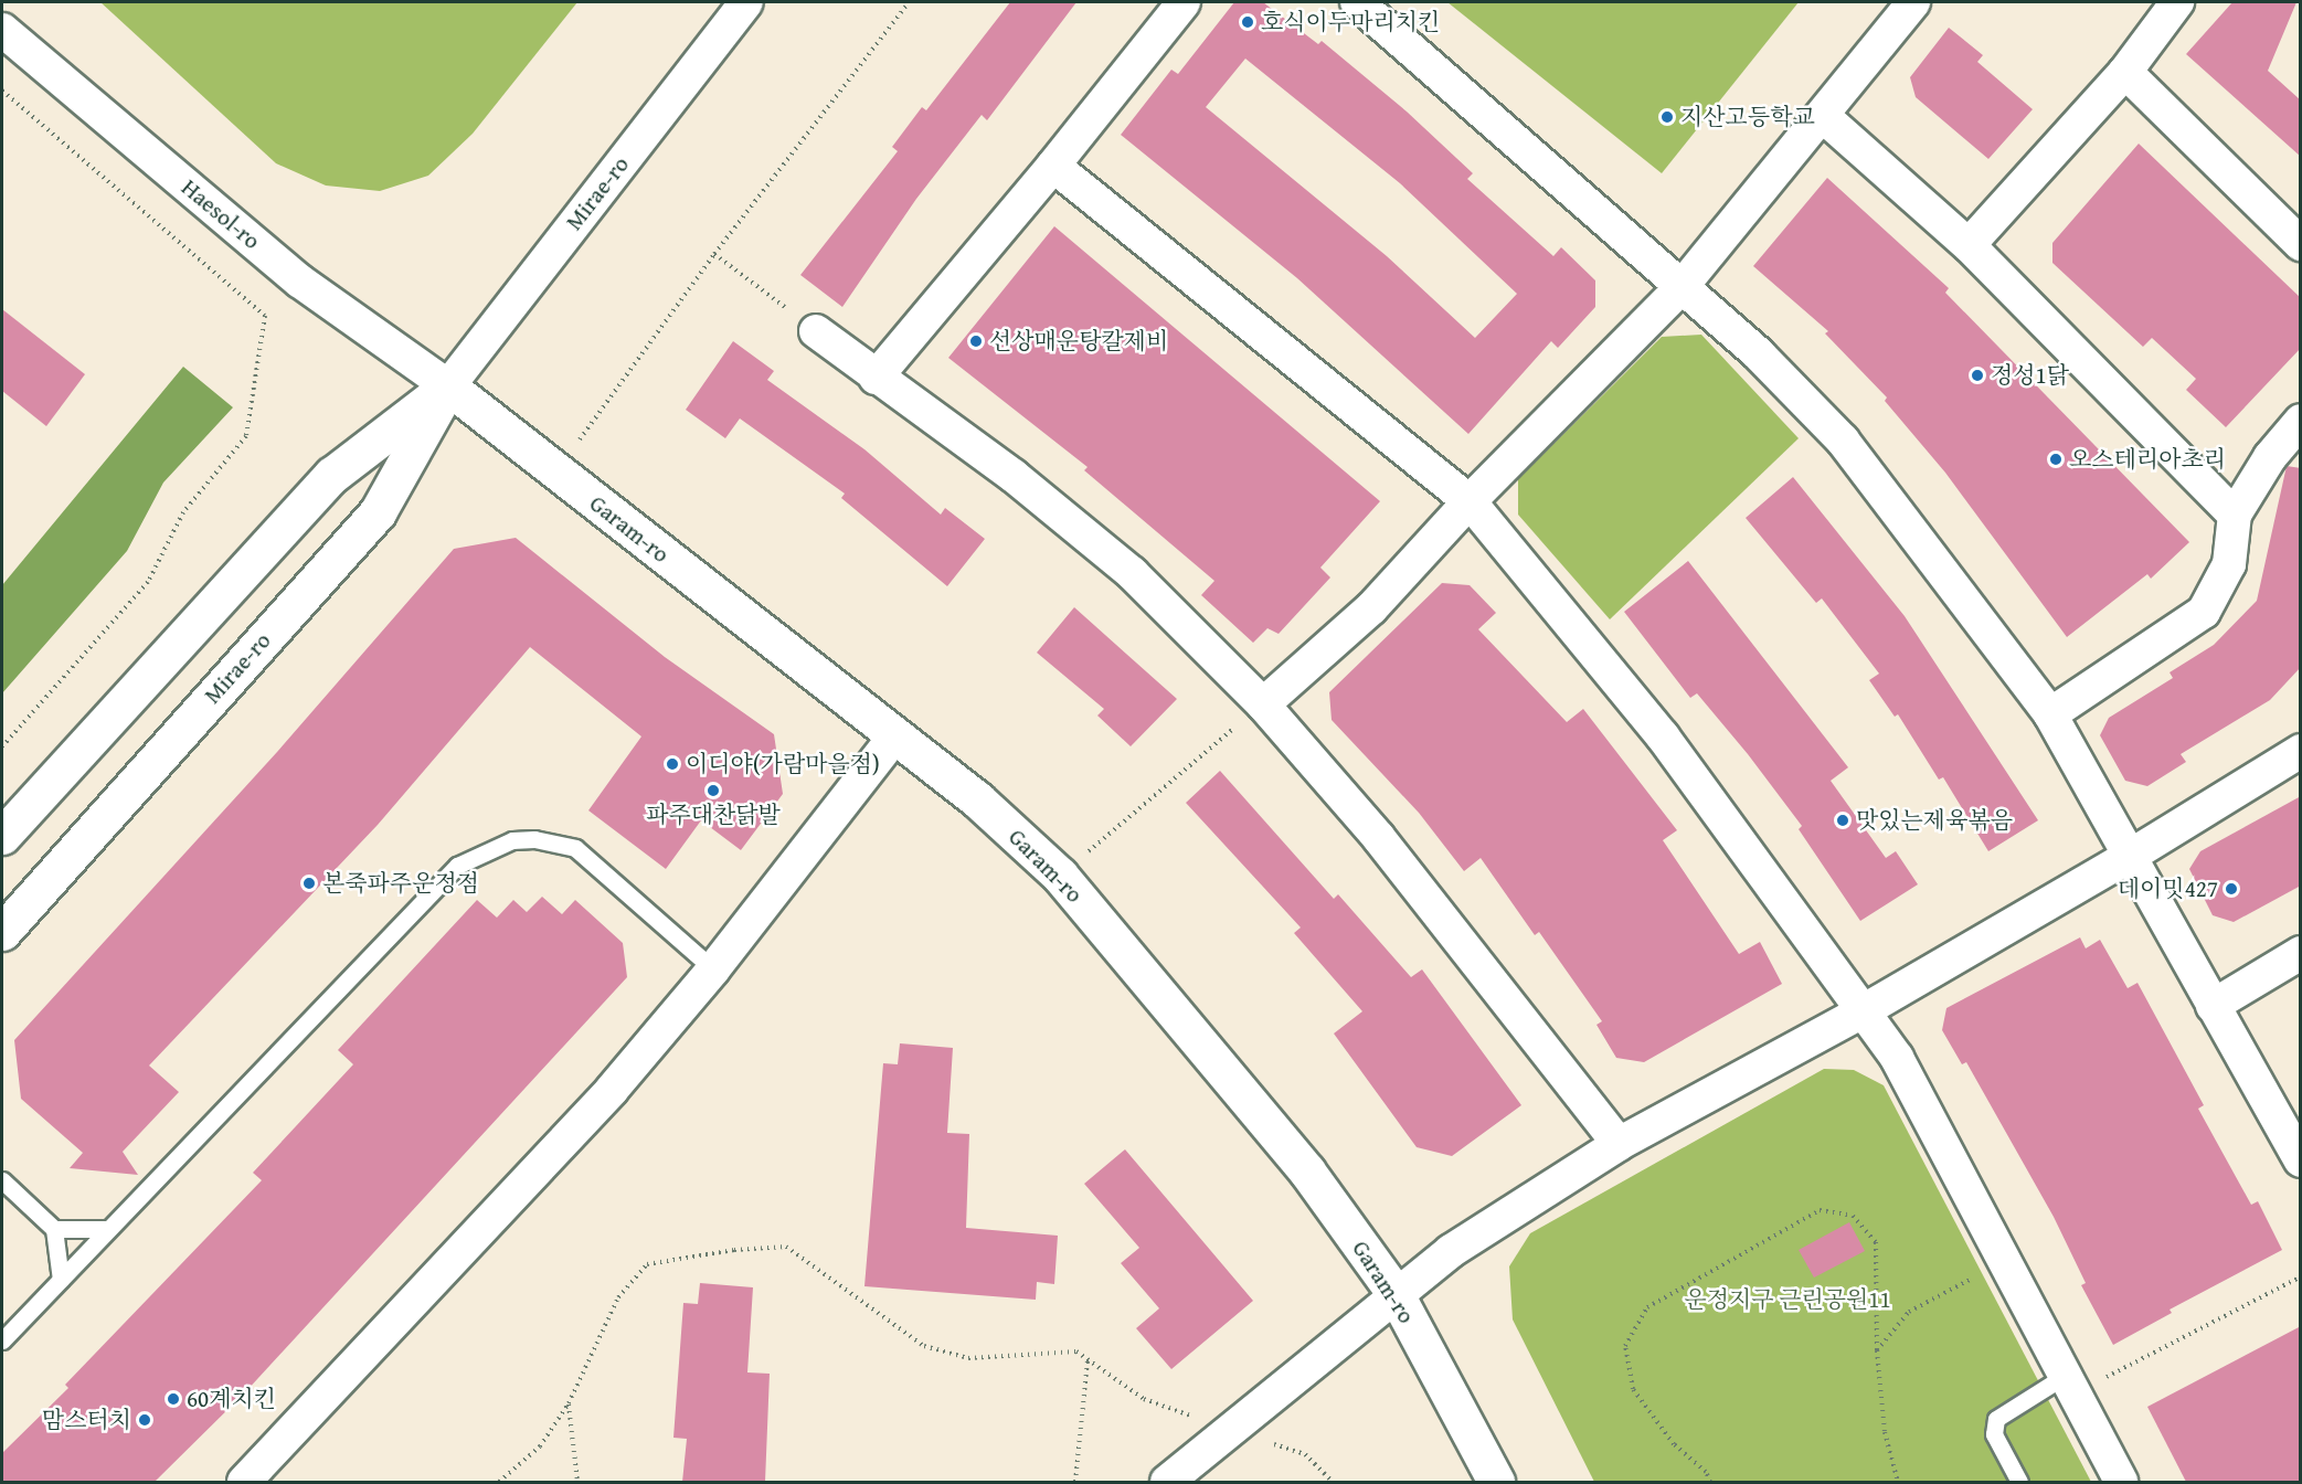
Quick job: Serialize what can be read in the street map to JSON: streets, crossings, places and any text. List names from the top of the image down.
{
  "streets": {
    "street": ["Mirae-ro", "Haesol-ro", "Garam-ro"]
  },
  "crossings": [
    ["Mirae-ro", "Haesol-ro"],
    ["Mirae-ro", "Garam-ro"],
    ["Haesol-ro", "Garam-ro"]
  ],
  "parks": ["운정지구 근린공원11"],
  "places": [
    "호식이두마리치킨",
    "지산고등학교",
    "선상매운탕칼제비",
    "정성1닭",
    "오스테리아초리",
    "이디야(가람마을점)",
    "파주대찬닭발",
    "맛있는제육볶음",
    "본죽파주운정점",
    "데이밋427",
    "60계치킨",
    "맘스터치"
  ]
}
